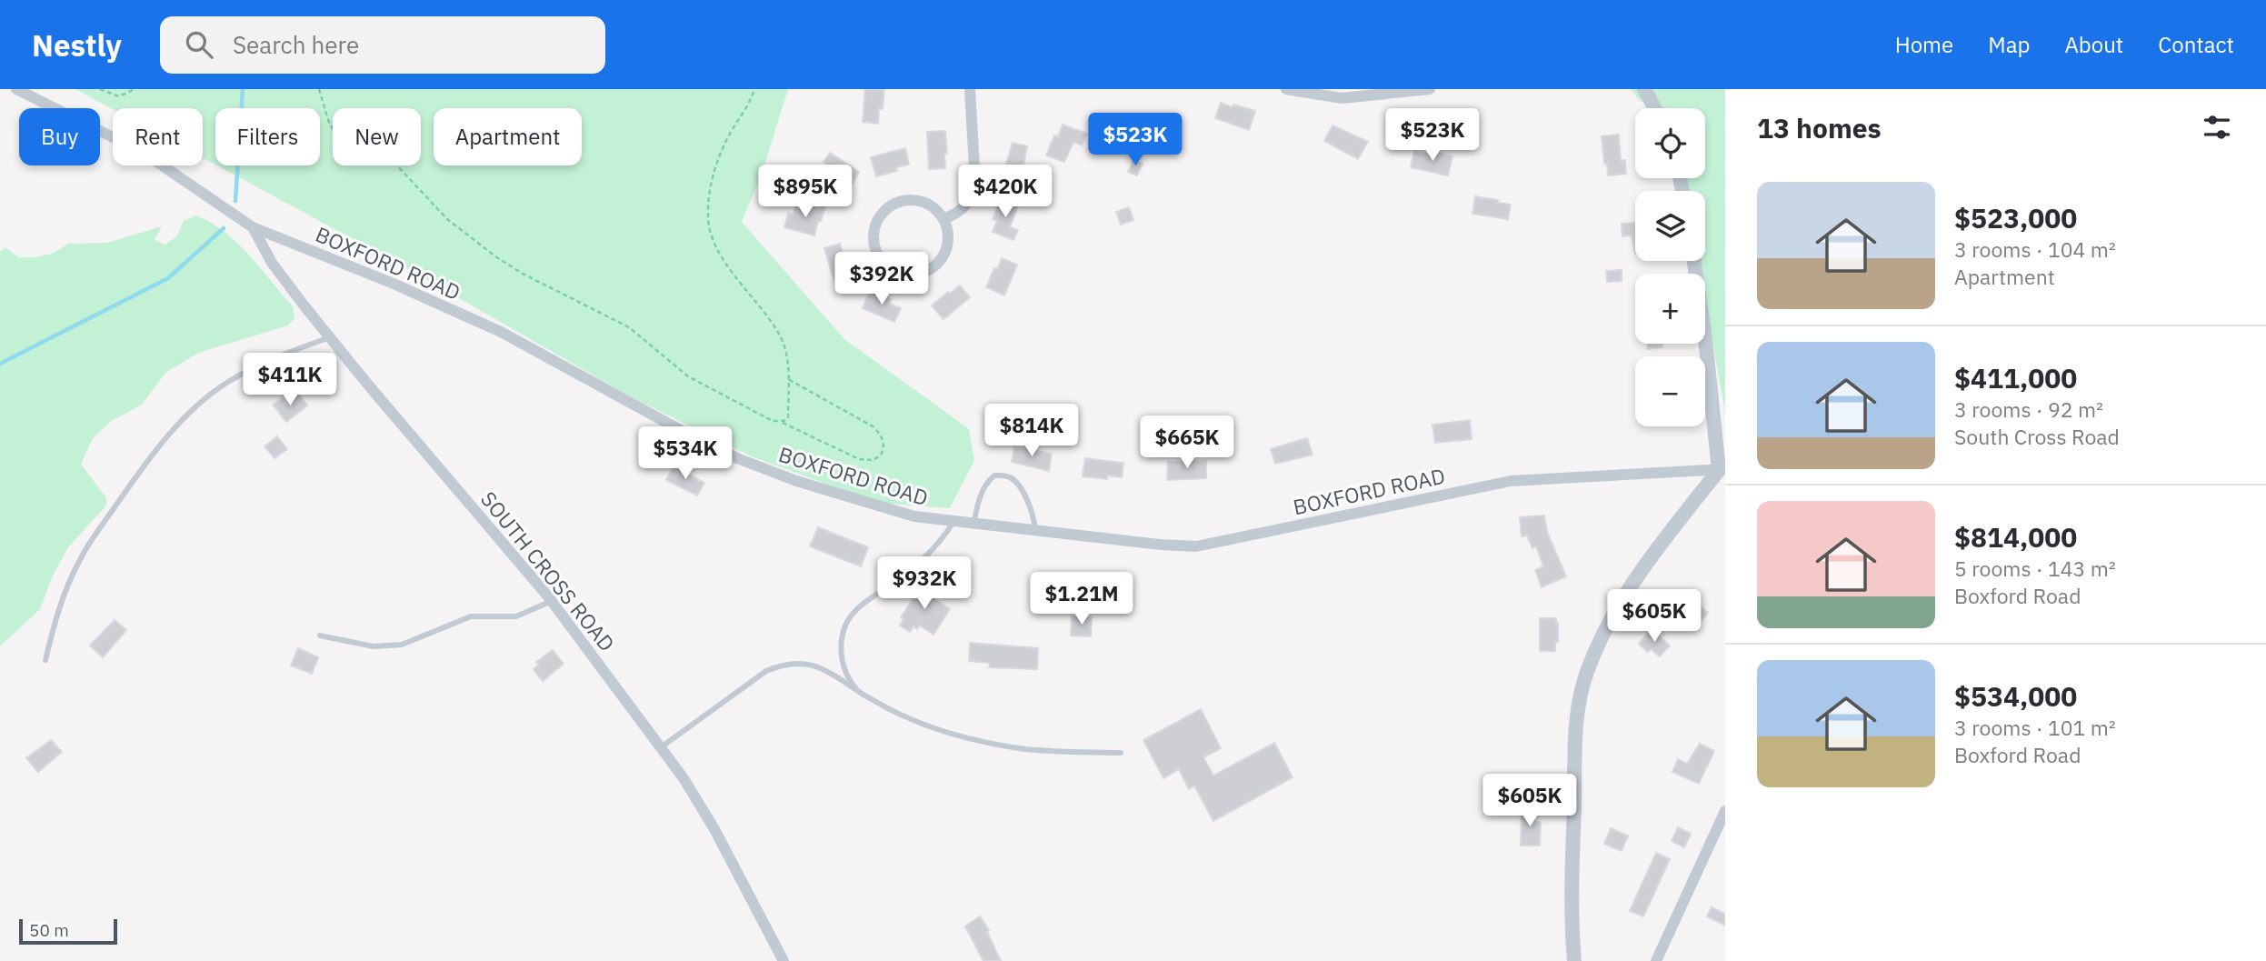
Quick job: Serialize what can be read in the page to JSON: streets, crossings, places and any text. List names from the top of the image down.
{
  "streets": {
    "street": ["BOXFORD ROAD", "SOUTH CROSS ROAD"]
  },
  "crossings": [
    ["BOXFORD ROAD", "SOUTH CROSS ROAD"]
  ],
  "scale_bar": "50 m",
  "page": {
    "header": "Nestly",
    "search": "Search here",
    "nav": [
      "Home",
      "Map",
      "About",
      "Contact"
    ],
    "heading": "13 homes",
    "map_buttons": ["+", "−"],
    "price": [
      "$523K",
      "$523K",
      "$895K",
      "$420K",
      "$392K",
      "$411K",
      "$814K",
      "$665K",
      "$534K",
      "$932K",
      "$1.21M",
      "$605K",
      "$605K"
    ],
    "chip": [
      "Buy",
      "Rent",
      "Filters",
      "New",
      "Apartment"
    ],
    "list": [
      {
        "name": "$523,000",
        "note": "3 rooms · 104 m² · Apartment"
      },
      {
        "name": "$411,000",
        "note": "3 rooms · 92 m² · South Cross Road"
      },
      {
        "name": "$814,000",
        "note": "5 rooms · 143 m² · Boxford Road"
      },
      {
        "name": "$534,000",
        "note": "3 rooms · 101 m² · Boxford Road"
      }
    ],
    "scale": "50 m"
  }
}
